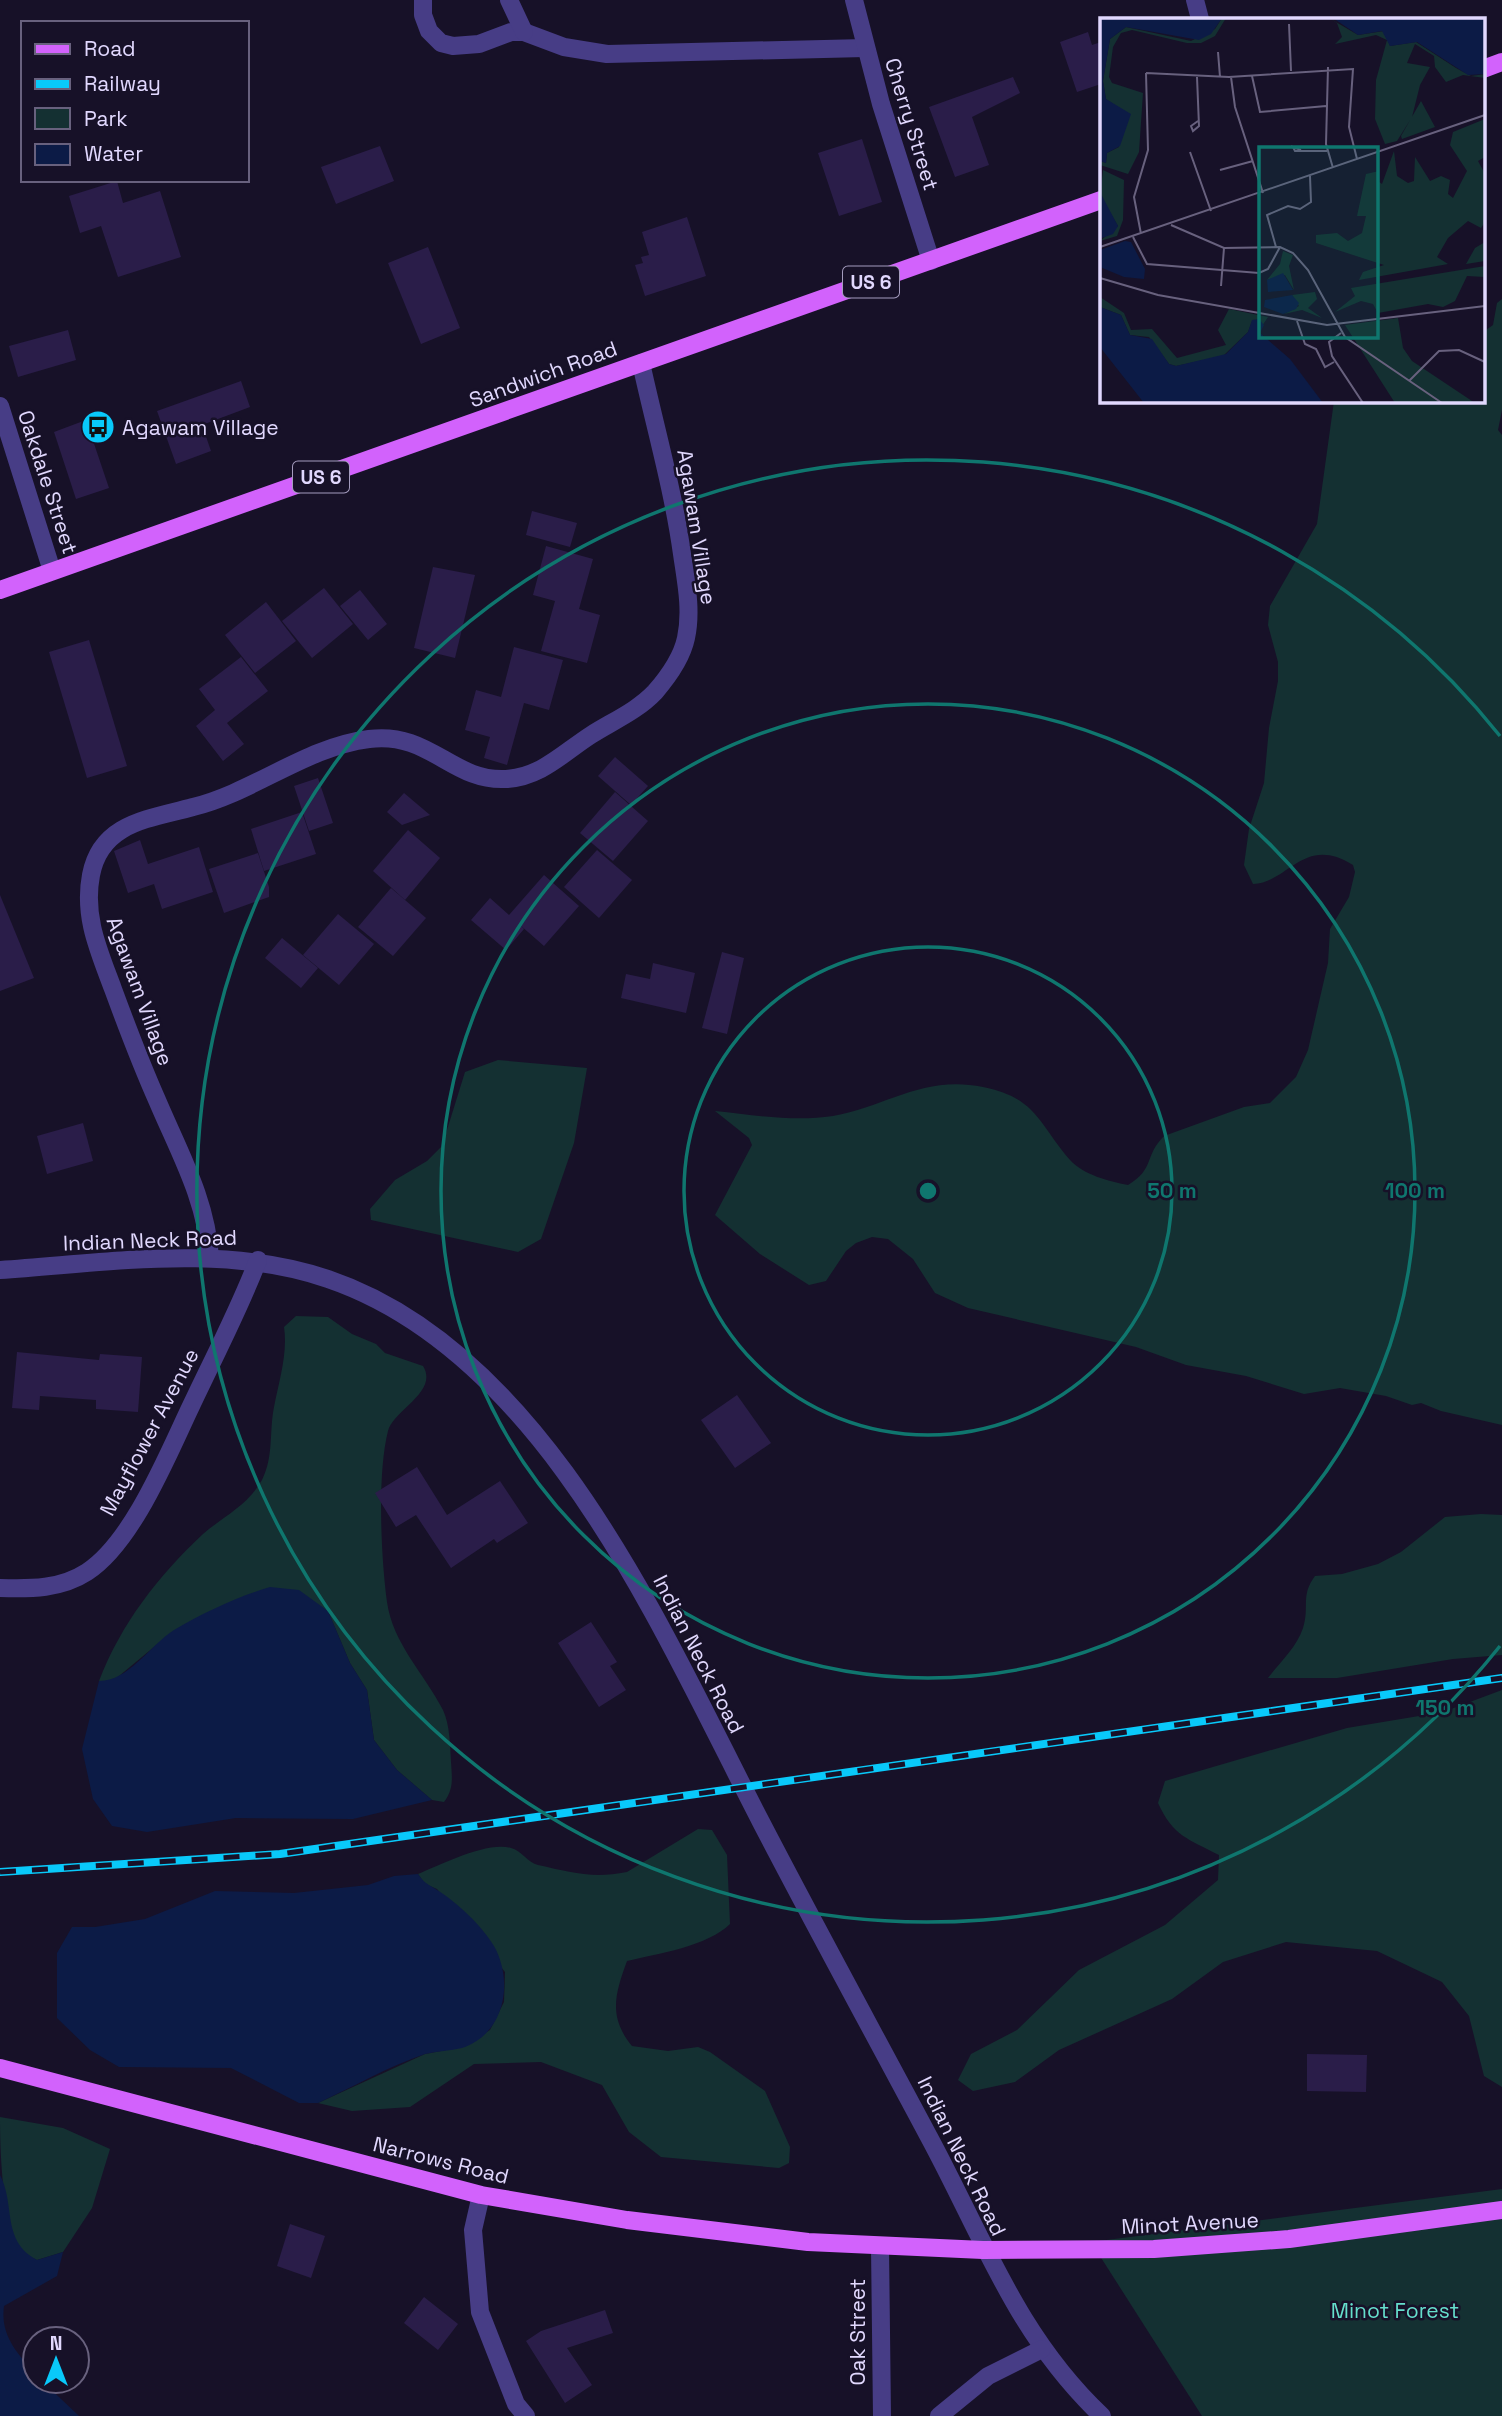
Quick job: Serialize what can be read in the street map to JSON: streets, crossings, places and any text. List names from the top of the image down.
{
  "streets": {
    "main road": [
      "US 6",
      "Sandwich Road",
      "Narrows Road",
      "Minot Avenue"
    ],
    "street": [
      "Cherry Street",
      "Oakdale Street",
      "Agawam Village",
      "Indian Neck Road",
      "Mayflower Avenue",
      "Oak Street"
    ]
  },
  "crossings": [
    ["Cherry Street", "Sandwich Road"],
    ["Sandwich Road", "Oakdale Street"],
    ["Sandwich Road", "Agawam Village"],
    ["Agawam Village", "Indian Neck Road"],
    ["Indian Neck Road", "Mayflower Avenue"],
    ["Indian Neck Road", "Minot Avenue"],
    ["Narrows Road", "Minot Avenue"],
    ["Narrows Road", "Oak Street"],
    ["Minot Avenue", "Oak Street"]
  ],
  "parks": ["Minot Forest"],
  "places": {
    "bus stop": ["Agawam Village"]
  },
  "legend": [
    "Road",
    "Railway",
    "Park",
    "Water"
  ],
  "north": "top",
  "rings": ["50 m", "100 m", "150 m"]
}
